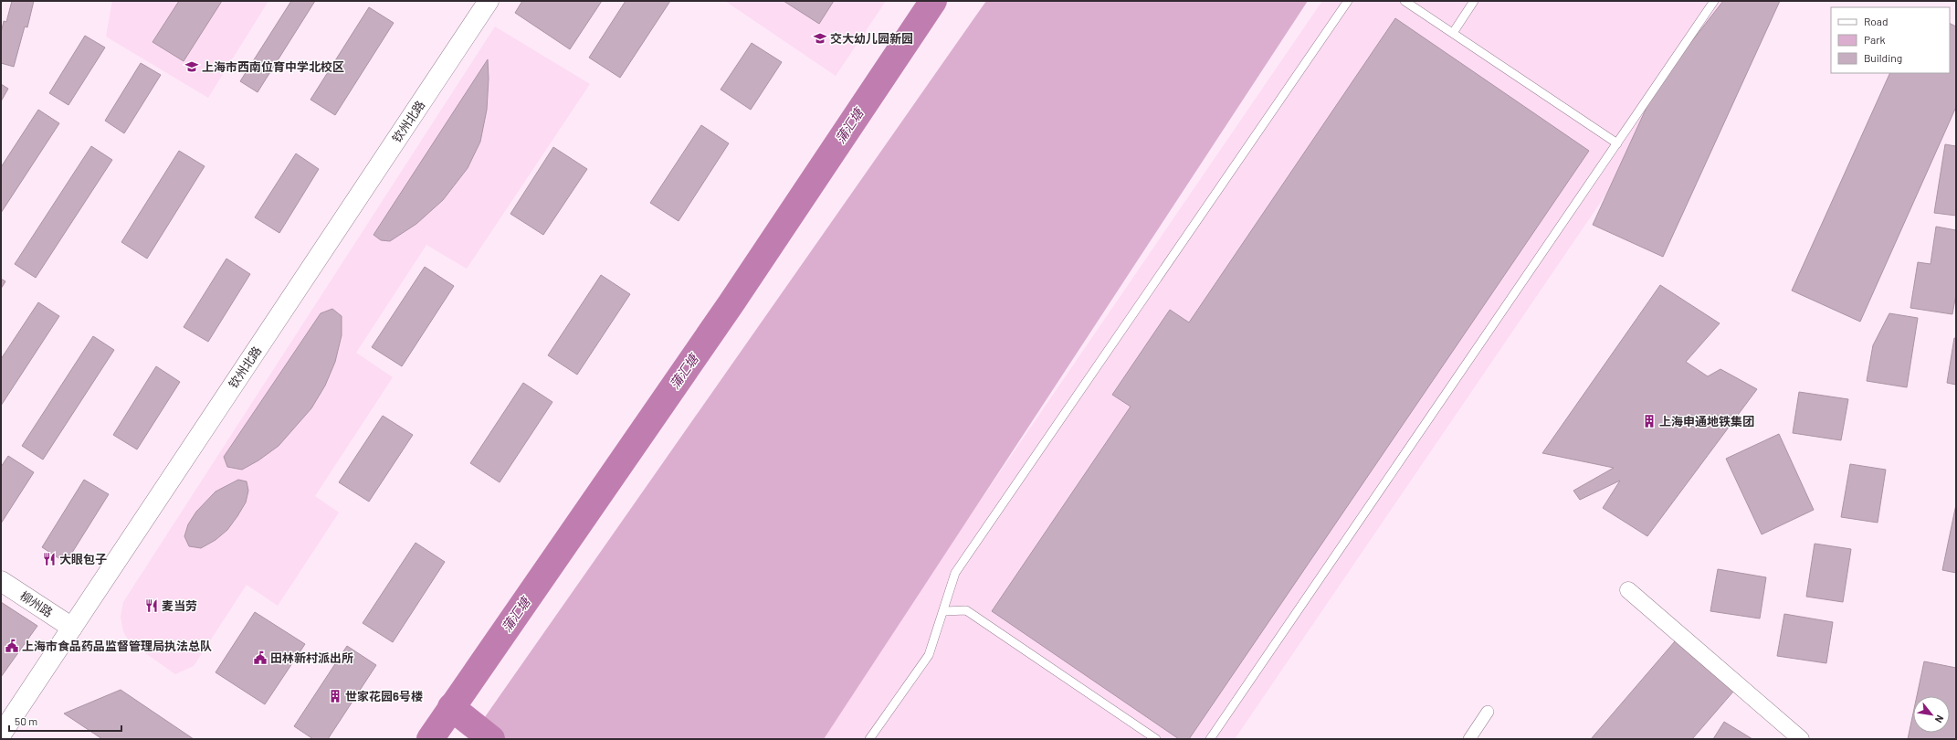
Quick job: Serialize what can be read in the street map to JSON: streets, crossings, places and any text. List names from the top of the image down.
{
  "streets": {
    "street": ["钦州北路", "柳州路"]
  },
  "crossings": [
    ["钦州北路", "柳州路"]
  ],
  "water": ["蒲汇塘"],
  "places": {
    "school or university": ["交大幼儿园新园", "上海市西南位育中学北校区"],
    "building": ["上海申通地铁集团", "世家花园6号楼"],
    "restaurant": ["大眼包子", "麦当劳"],
    "public building": ["上海市食品药品监督管理局执法总队", "田林新村派出所"]
  },
  "legend": ["Road", "Park", "Building"],
  "scale_bar": "50 m",
  "north": "bottom right"
}
